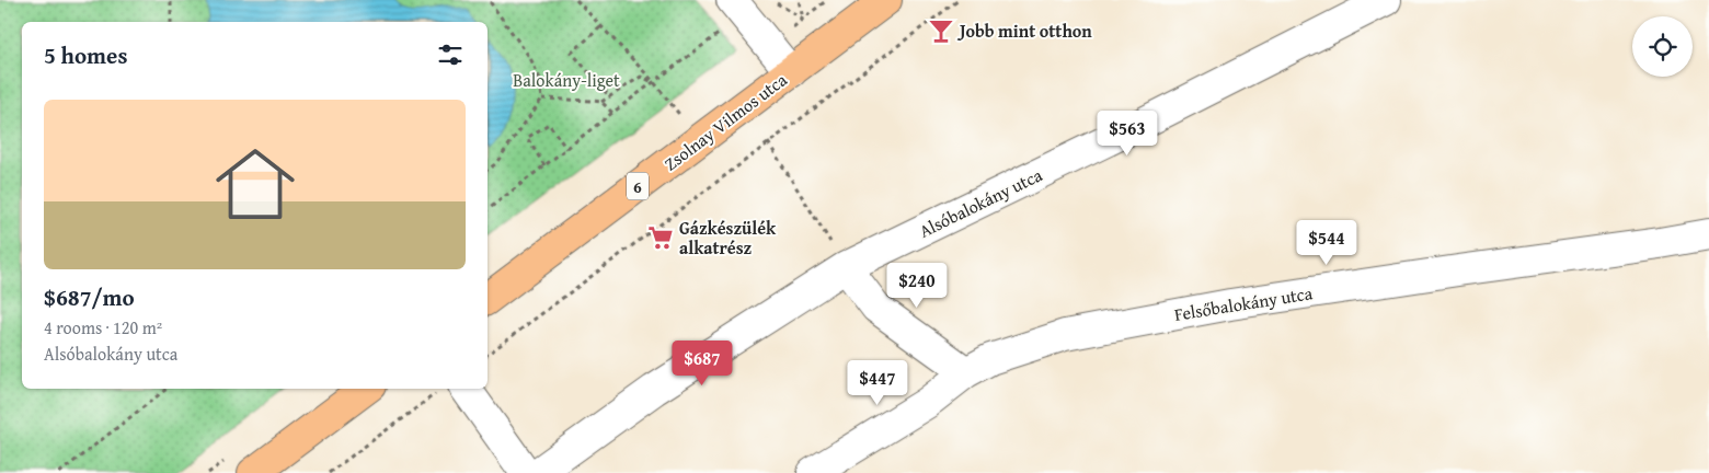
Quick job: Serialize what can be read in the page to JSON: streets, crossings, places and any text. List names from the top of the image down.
{
  "streets": {
    "main road": ["Zsolnay Vilmos utca", "6"],
    "street": ["Alsóbalokány utca", "Felsőbalokány utca"]
  },
  "parks": ["Balokány-liget"],
  "places": {
    "bar": ["Jobb mint otthon"],
    "supermarket": ["Gázkészülék alkatrész"]
  },
  "page": {
    "heading": "5 homes",
    "list": [
      {
        "name": "$687/mo",
        "note": "4 rooms · 120 m² · Alsóbalokány utca"
      }
    ],
    "price": [
      "$563",
      "$544",
      "$240",
      "$687",
      "$447"
    ]
  }
}
